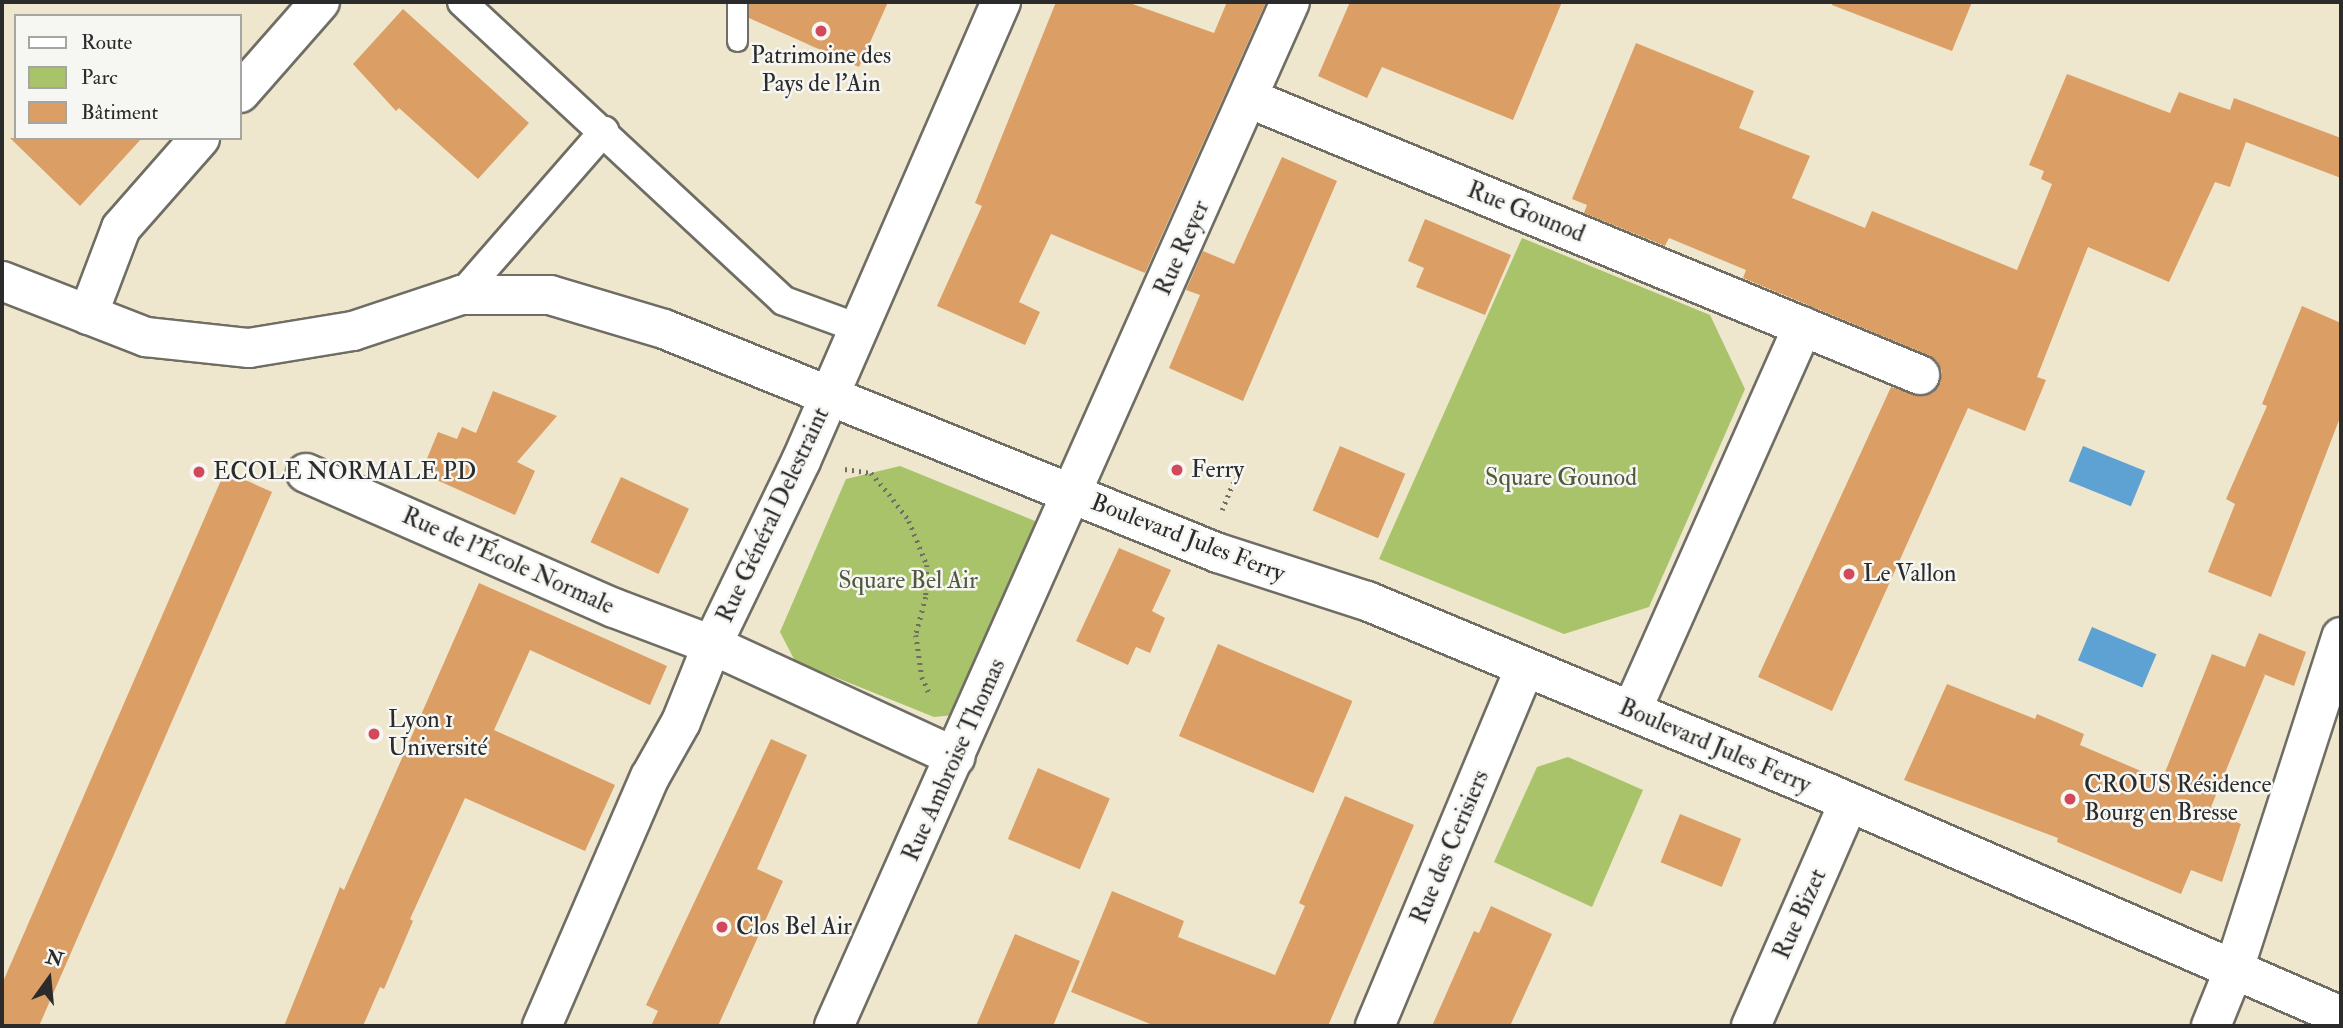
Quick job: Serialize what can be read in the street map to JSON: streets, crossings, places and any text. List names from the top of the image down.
{
  "streets": {
    "street": [
      "Rue Gounod",
      "Rue Reyer",
      "Rue Général Delestraint",
      "Boulevard Jules Ferry",
      "Rue de l'École Normale",
      "Rue Ambroise Thomas",
      "Rue des Cerisiers",
      "Rue Bizet"
    ]
  },
  "crossings": [
    ["Rue Gounod", "Rue Reyer"],
    ["Rue Reyer", "Boulevard Jules Ferry"],
    ["Rue Reyer", "Rue Ambroise Thomas"],
    ["Rue Général Delestraint", "Boulevard Jules Ferry"],
    ["Rue Général Delestraint", "Rue de l'École Normale"],
    ["Boulevard Jules Ferry", "Rue Ambroise Thomas"],
    ["Boulevard Jules Ferry", "Rue des Cerisiers"],
    ["Boulevard Jules Ferry", "Rue Bizet"]
  ],
  "parks": ["Square Gounod", "Square Bel Air"],
  "places": [
    "Patrimoine des Pays de l'Ain",
    "Ferry",
    "ECOLE NORMALE PD",
    "Le Vallon",
    "Lyon 1 Université",
    "CROUS Résidence Bourg en Bresse",
    "Clos Bel Air"
  ],
  "legend": ["Route", "Parc", "Bâtiment"],
  "north": "top"
}
